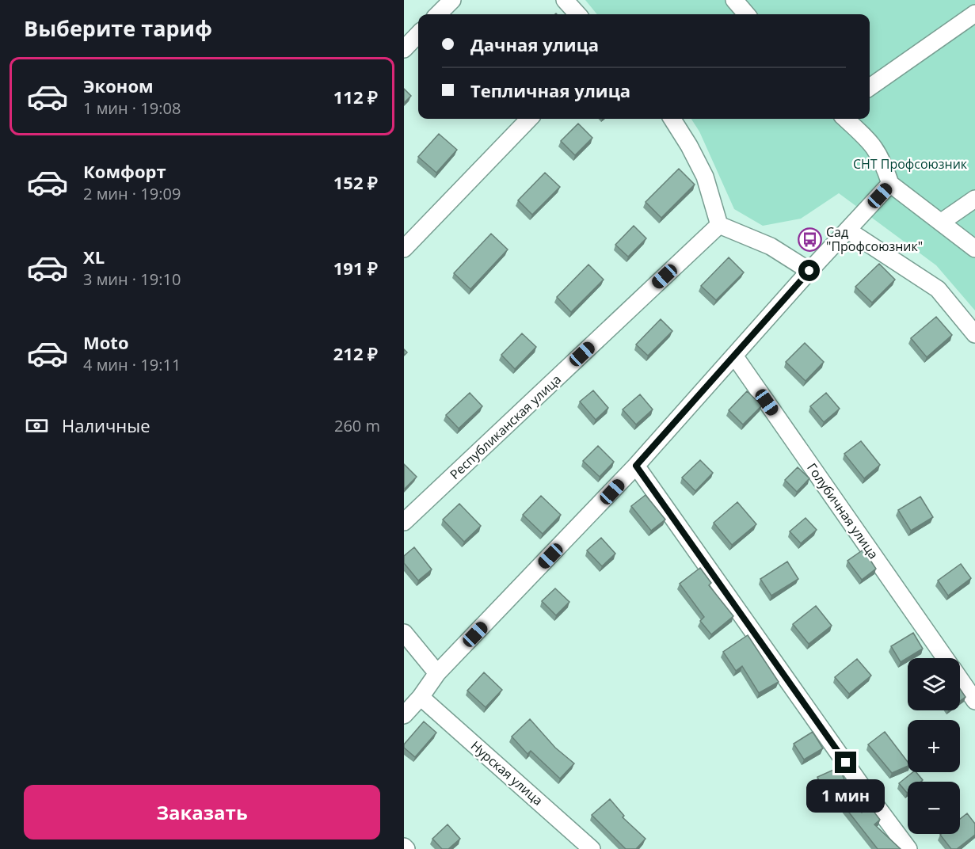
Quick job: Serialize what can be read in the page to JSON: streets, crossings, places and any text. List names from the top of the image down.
{
  "streets": {
    "street": ["Республиканская улица", "Голубичная улица", "Нурская улица"]
  },
  "parks": ["СНТ Профсоюзник"],
  "places": {
    "bus stop": ["Сад \"Профсоюзник\""]
  },
  "page": {
    "heading": "Выберите тариф",
    "banner": ["Дачная улица", "Тепличная улица"],
    "list": [
      {
        "name": "Эконом",
        "note": "1 мин · 19:08",
        "value": "112 ₽"
      },
      {
        "name": "Комфорт",
        "note": "2 мин · 19:09",
        "value": "152 ₽"
      },
      {
        "name": "XL",
        "note": "3 мин · 19:10",
        "value": "191 ₽"
      },
      {
        "name": "Moto",
        "note": "4 мин · 19:11",
        "value": "212 ₽"
      }
    ],
    "pay": ["Наличные", "260 m"],
    "map_buttons": ["+", "−"],
    "buttons": "Заказать",
    "bubble": "1 мин"
  }
}
